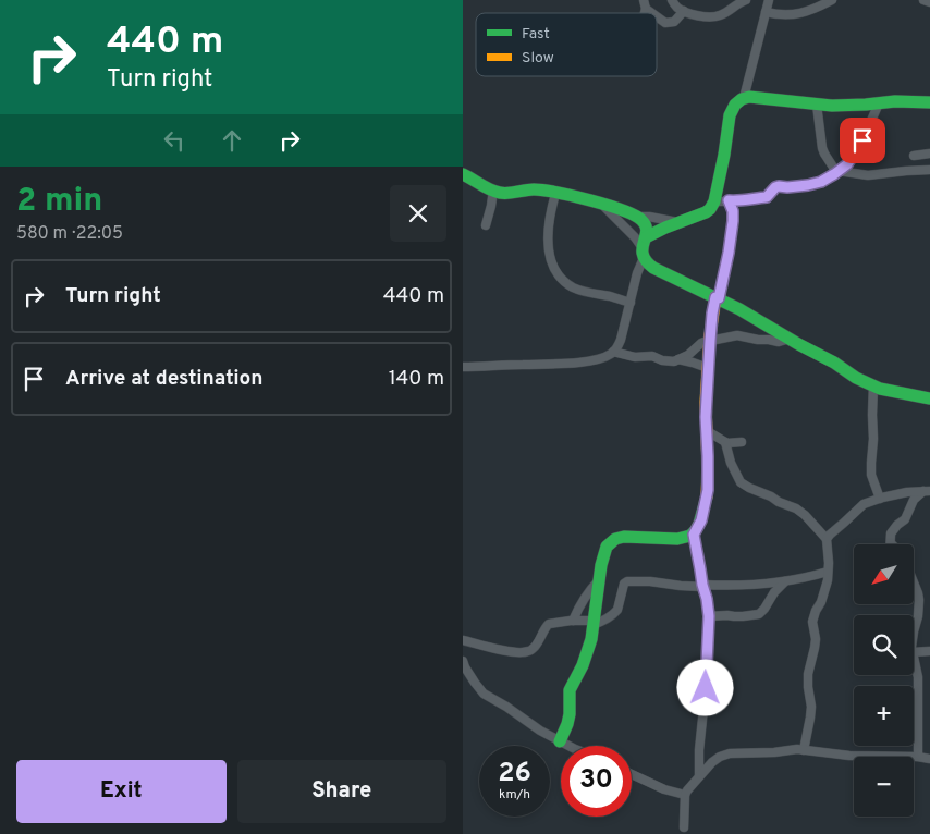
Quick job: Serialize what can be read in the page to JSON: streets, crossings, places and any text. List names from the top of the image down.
{
  "legend": ["Fast", "Slow"],
  "north": "bottom left",
  "page": {
    "turn": ["440 m", "Turn right"],
    "heading": ["2 min", "580 m · 22:05"],
    "list": [
      {
        "name": "Turn right",
        "value": "440 m"
      },
      {
        "name": "Arrive at destination",
        "value": "140 m"
      }
    ],
    "map_buttons": ["+", "−"],
    "speed": "26 km/h",
    "limit": "30",
    "buttons": ["Exit", "Share"]
  }
}
